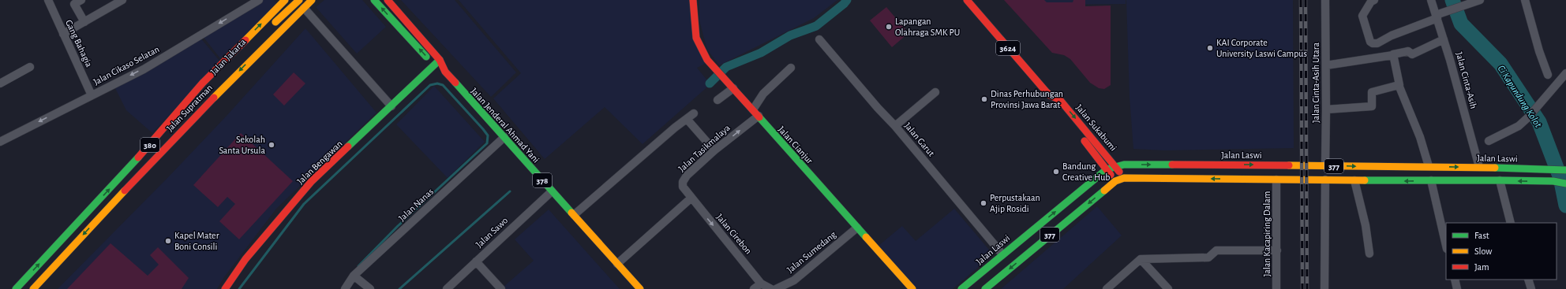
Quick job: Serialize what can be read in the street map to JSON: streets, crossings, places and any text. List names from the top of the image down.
{
  "streets": {
    "main road": [
      "3624",
      "Jalan Supratman",
      "Jalan Jenderal Ahmad Yani",
      "Jalan Sukabumi",
      "380",
      "Jalan Cianjur",
      "Jalan Laswi",
      "Jalan Bengawan",
      "377",
      "378"
    ],
    "street": [
      "Gang Bahagia",
      "Jalan Cikaso Selatan",
      "Jalan Cinta-Asih",
      "Jalan Cinta-Asih Utara",
      "Jalan Garut",
      "Jalan Tasikmalaya",
      "Jalan Nanas",
      "Jalan Sawo",
      "Jalan Cirebon",
      "Jalan Kacapiring Dalam",
      "Jalan Sumedang"
    ]
  },
  "crossings": [
    ["Gang Bahagia", "Jalan Cikaso Selatan"],
    ["Jalan Cinta-Asih", "Jalan Laswi"],
    ["Jalan Cinta-Asih Utara", "Jalan Laswi"],
    ["Jalan Jenderal Ahmad Yani", "Jalan Bengawan"],
    ["Jalan Jenderal Ahmad Yani", "Jalan Nanas"],
    ["Jalan Jenderal Ahmad Yani", "Jalan Sawo"],
    ["Jalan Sukabumi", "Jalan Laswi"],
    ["Jalan Sukabumi", "377"],
    ["Jalan Garut", "Jalan Laswi"],
    ["Jalan Cianjur", "Jalan Tasikmalaya"],
    ["Jalan Cianjur", "Jalan Sumedang"],
    ["Jalan Tasikmalaya", "Jalan Cirebon"],
    ["377", "Jalan Kacapiring Dalam"]
  ],
  "one_way": ["Jalan Cirebon"],
  "water": ["Ci Kapundung Kolot"],
  "places": [
    "Lapangan Olahraga SMK PU",
    "KAI Corporate University Laswi Campus",
    "Dinas Perhubungan Provinsi Jawa Barat",
    "Sekolah Santa Ursula",
    "Bandung Creative Hub",
    "Perpustakaan Ajip Rosidi",
    "Kapel Mater Boni Consili"
  ],
  "legend": ["Fast", "Slow", "Jam"]
}
